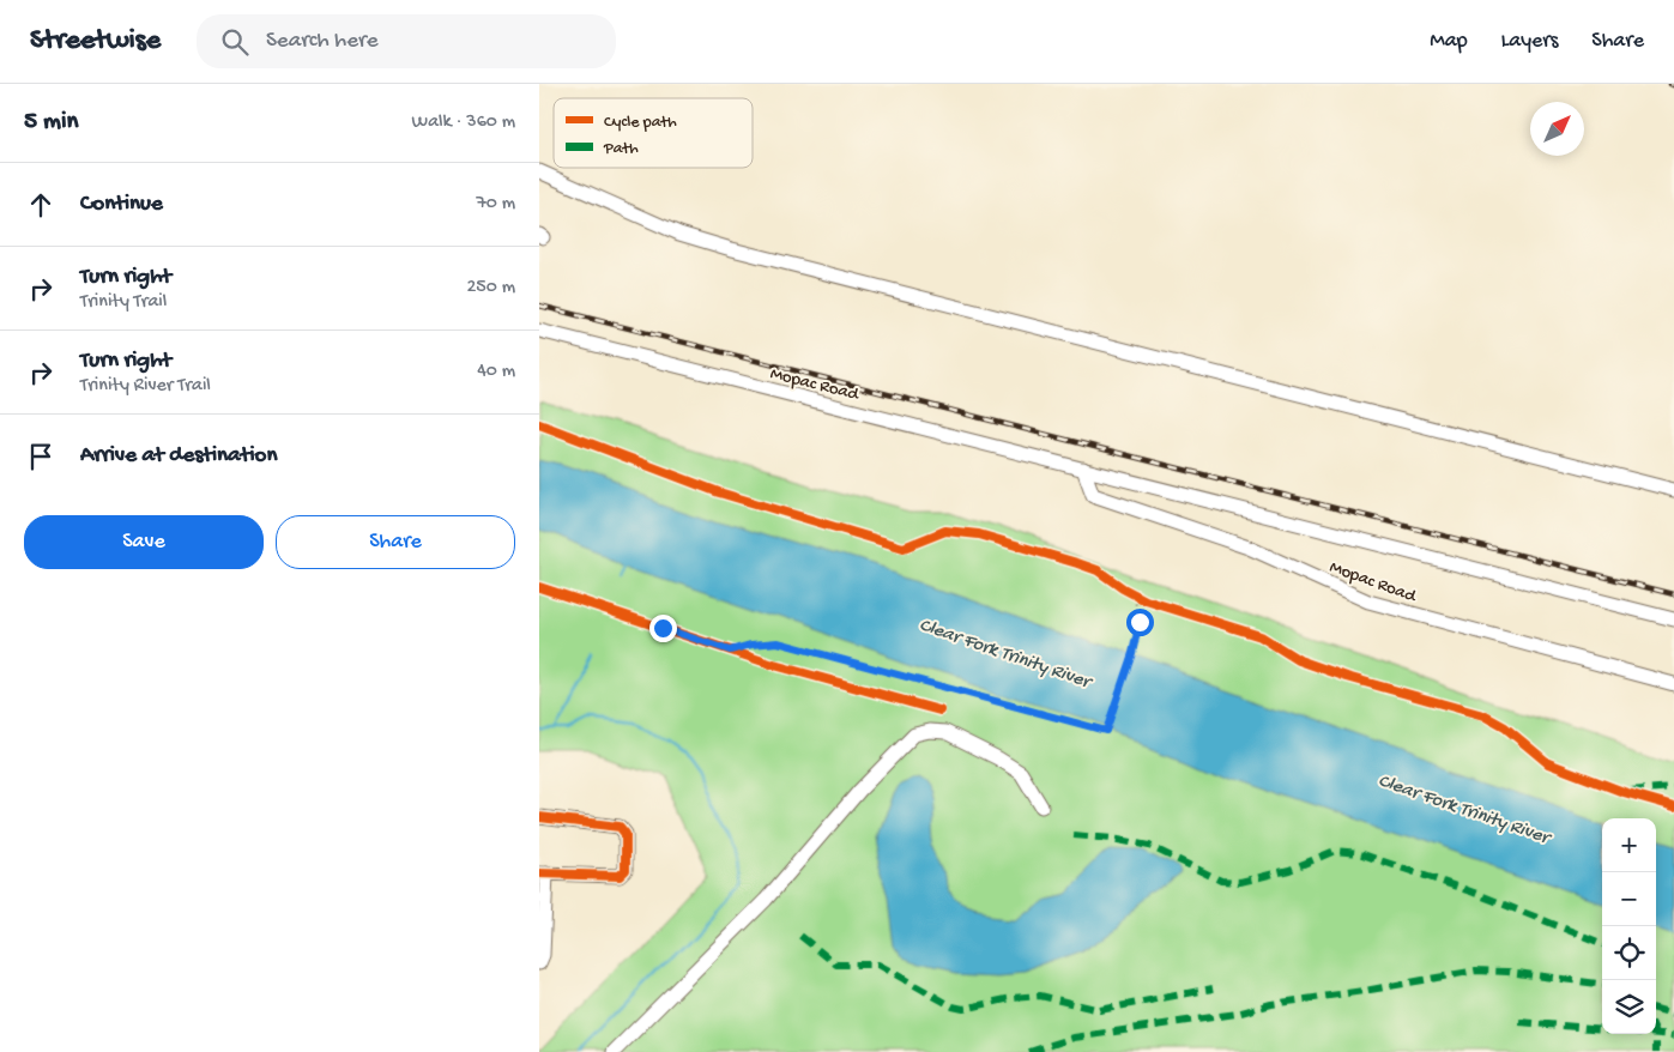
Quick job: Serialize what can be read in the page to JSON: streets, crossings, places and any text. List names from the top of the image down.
{
  "streets": {
    "street": ["Mopac Road"]
  },
  "water": ["Clear Fork Trinity River"],
  "legend": ["Cycle path", "Path"],
  "north": "top right",
  "page": {
    "header": "Streetwise",
    "search": "Search here",
    "nav": ["Map", "Layers", "Share"],
    "heading": ["5 min", "Walk · 360 m"],
    "list": [
      ["Continue", "70 m"],
      ["Turn right", "Trinity Trail", "250 m"],
      ["Turn right", "Trinity River Trail", "40 m"],
      "Arrive at destination"
    ],
    "buttons": ["Save", "Share"],
    "map_buttons": ["+", "−"]
  }
}
